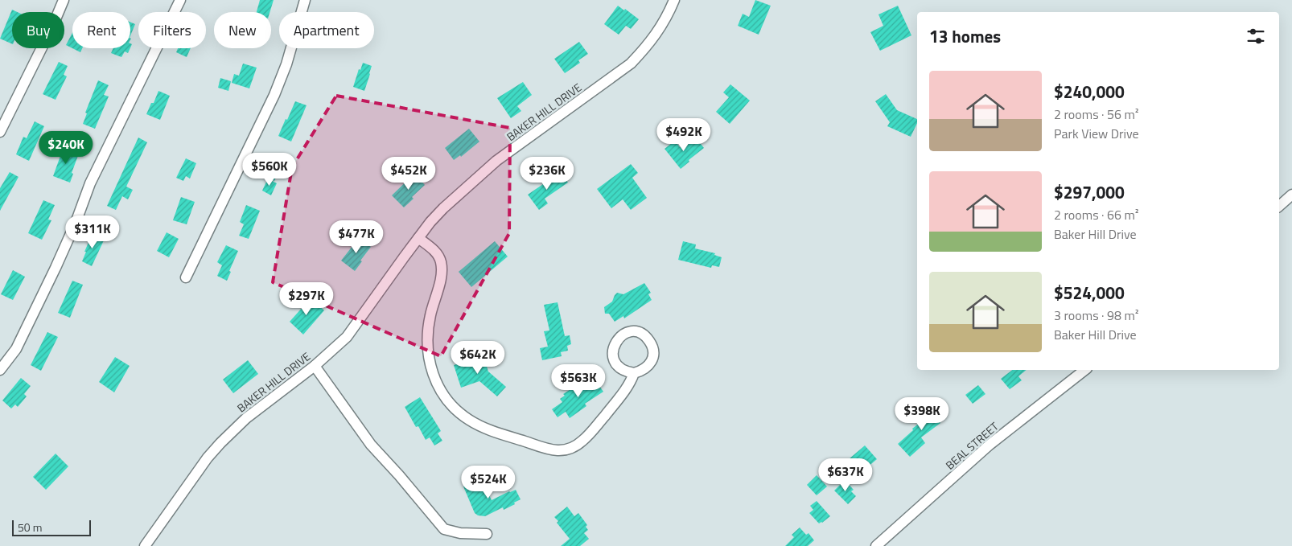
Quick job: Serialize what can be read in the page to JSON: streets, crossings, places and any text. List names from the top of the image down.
{
  "streets": {
    "street": ["BAKER HILL DRIVE", "BEAL STREET"]
  },
  "scale_bar": "50 m",
  "page": {
    "chip": [
      "Buy",
      "Rent",
      "Filters",
      "New",
      "Apartment"
    ],
    "heading": "13 homes",
    "list": [
      {
        "name": "$240,000",
        "note": "2 rooms · 56 m² · Park View Drive"
      },
      {
        "name": "$297,000",
        "note": "2 rooms · 66 m² · Baker Hill Drive"
      },
      {
        "name": "$524,000",
        "note": "3 rooms · 98 m² · Baker Hill Drive"
      }
    ],
    "price": [
      "$492K",
      "$240K",
      "$560K",
      "$452K",
      "$236K",
      "$311K",
      "$477K",
      "$297K",
      "$642K",
      "$563K",
      "$398K",
      "$637K",
      "$524K"
    ],
    "scale": "50 m"
  }
}
